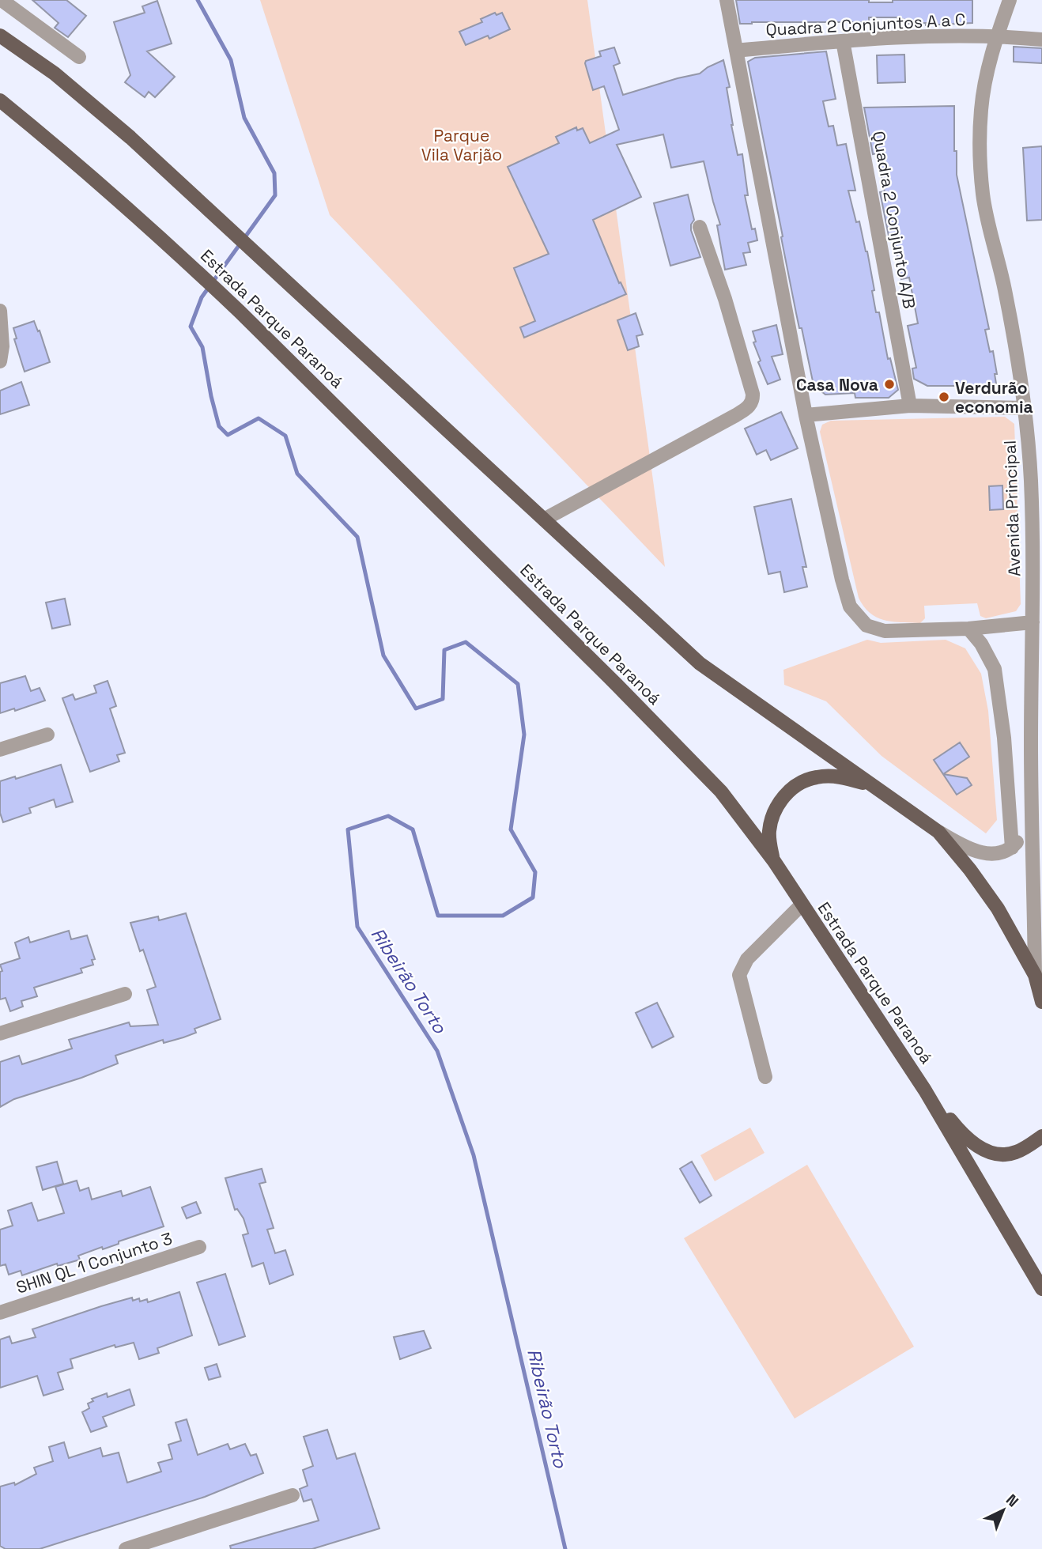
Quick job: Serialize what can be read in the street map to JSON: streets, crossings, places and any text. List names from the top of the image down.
{
  "streets": {
    "main road": ["Estrada Parque Paranoá"],
    "street": [
      "Quadra 2 Conjuntos A a C",
      "Quadra 2 Conjunto A/B",
      "Avenida Principal",
      "SHIN QL 1 Conjunto 3"
    ]
  },
  "crossings": [
    ["Quadra 2 Conjuntos A a C", "Quadra 2 Conjunto A/B"],
    ["Quadra 2 Conjuntos A a C", "Avenida Principal"]
  ],
  "water": ["Ribeirão Torto"],
  "parks": ["Parque Vila Varjão"],
  "places": ["Casa Nova", "Verdurão economia"],
  "north": "top right"
}
